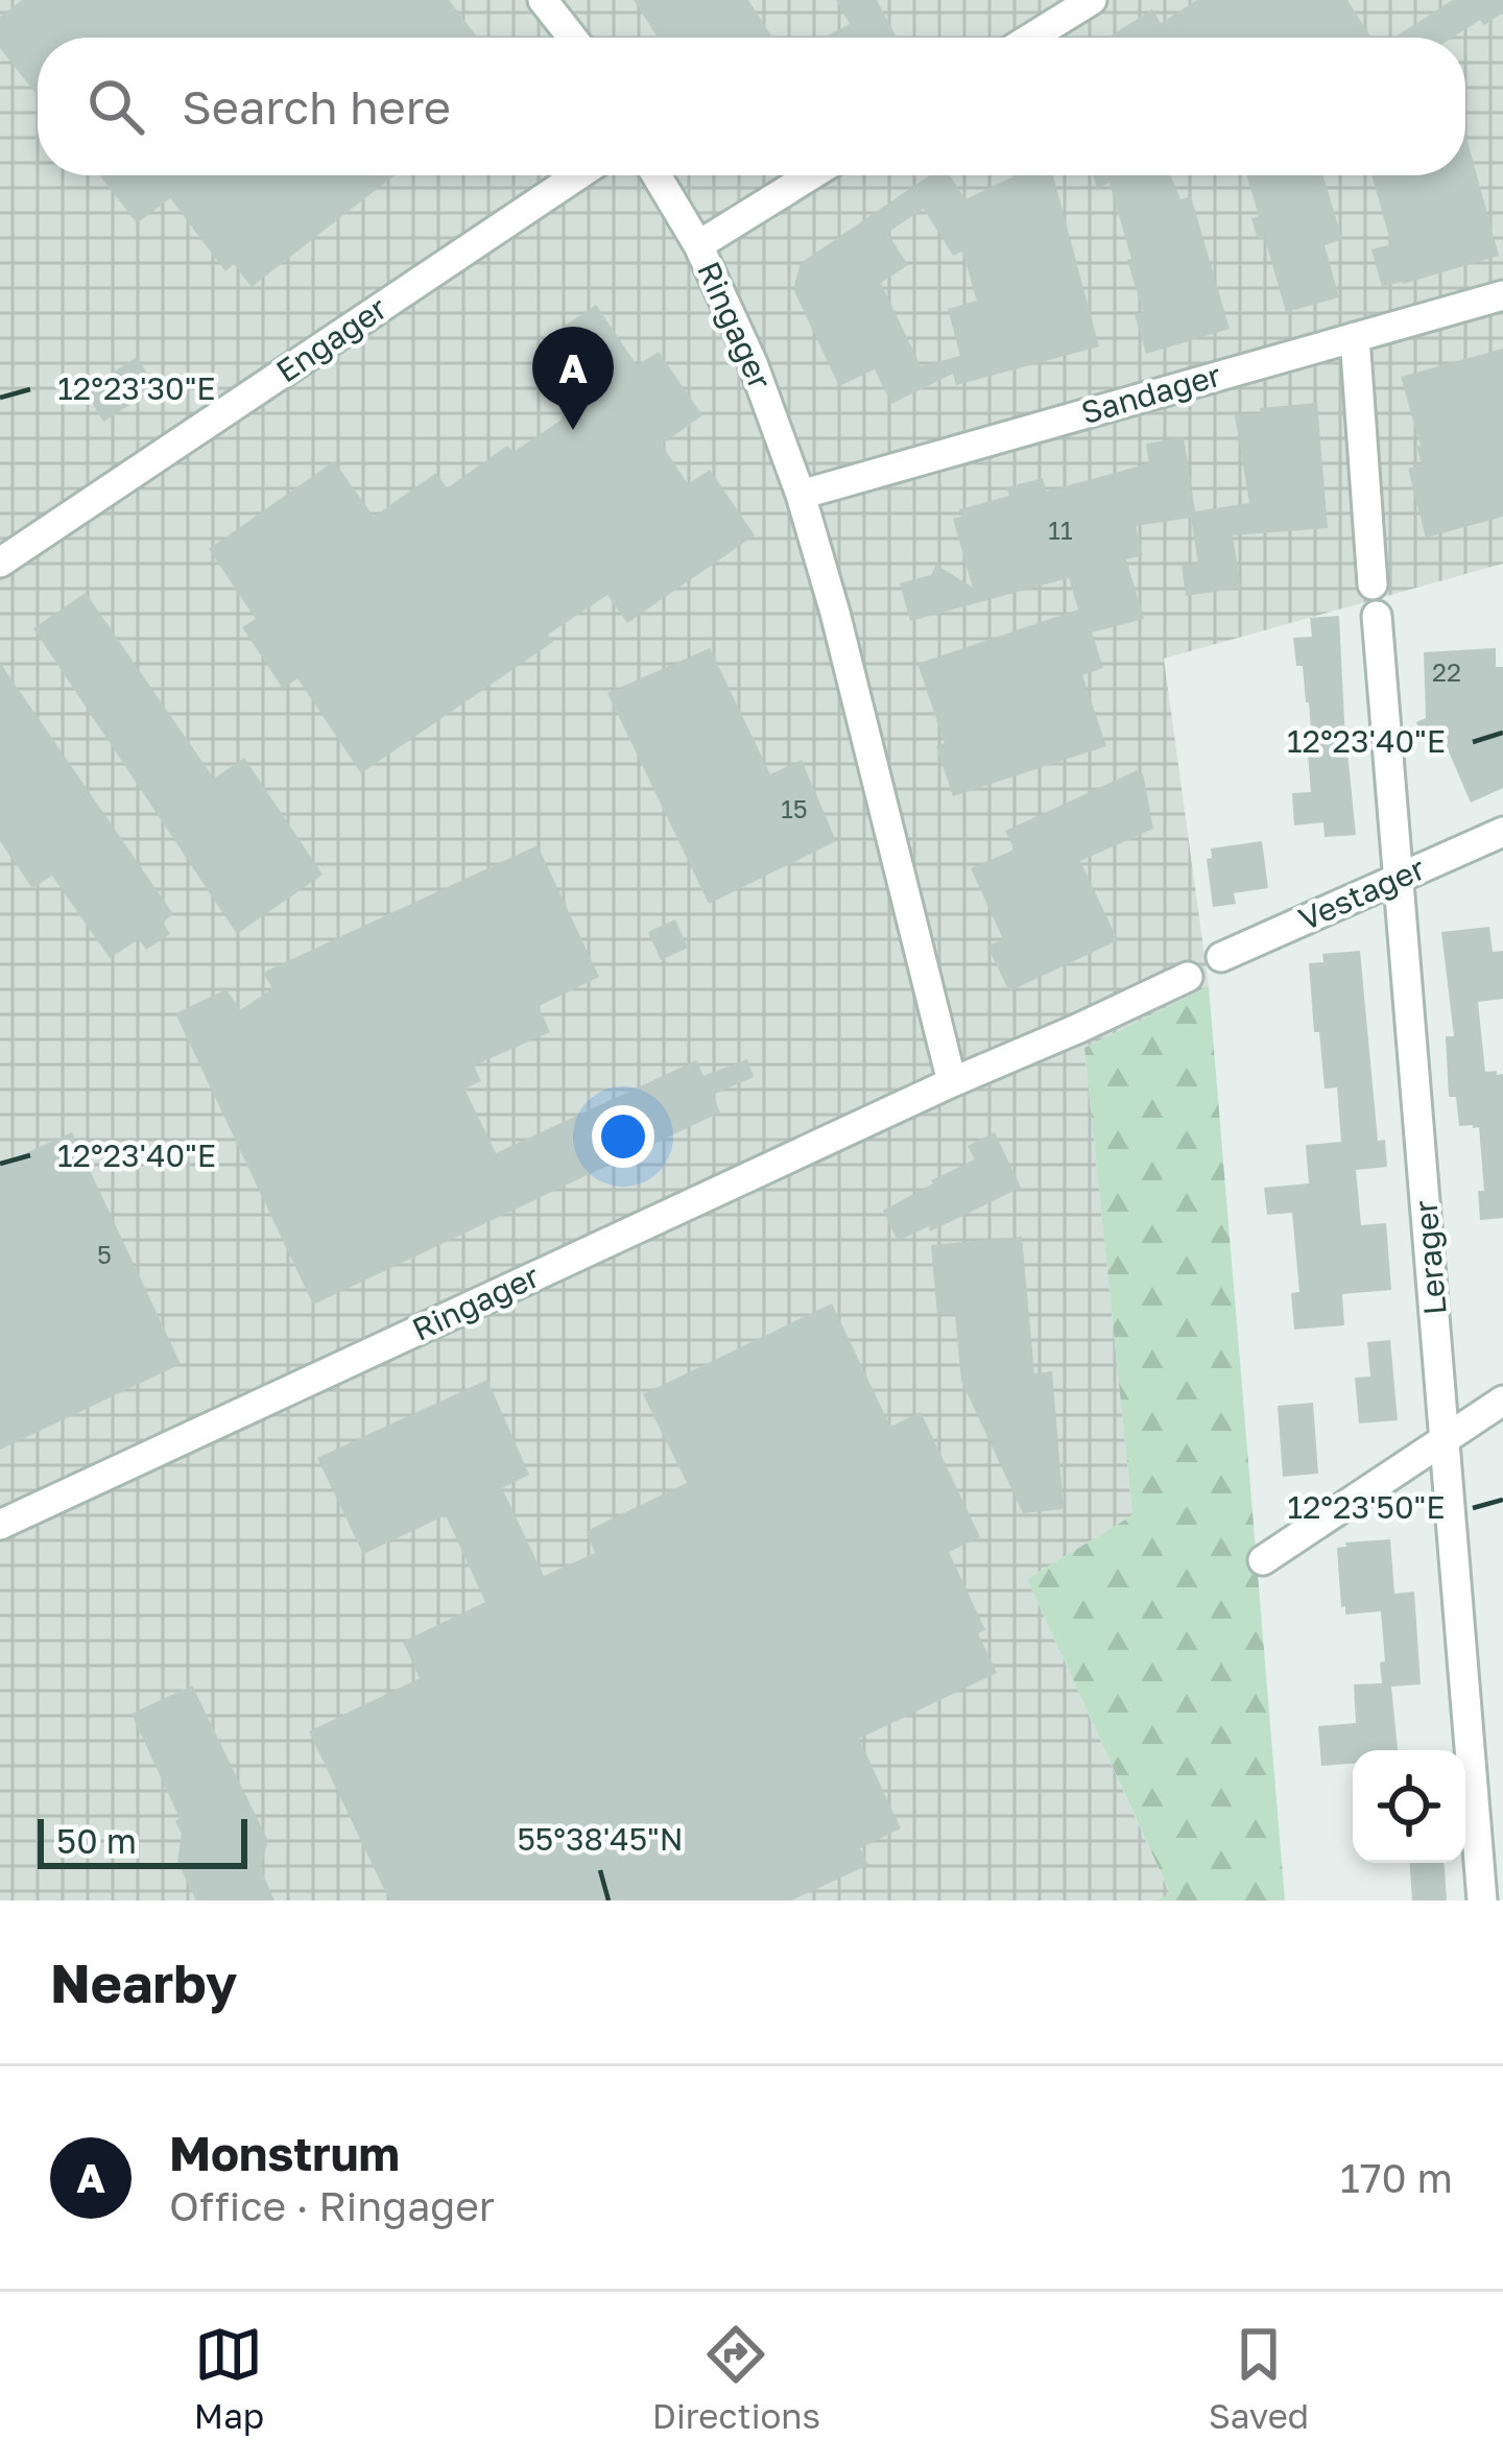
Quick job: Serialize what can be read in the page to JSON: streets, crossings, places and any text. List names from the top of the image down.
{
  "streets": {
    "street": [
      "Ringager",
      "Engager",
      "Sandager",
      "Vestager",
      "Lerager"
    ]
  },
  "crossings": [
    ["Ringager", "Sandager"],
    ["Vestager", "Lerager"]
  ],
  "house_numbers": [
    "11",
    "22",
    "15",
    "5"
  ],
  "scale_bar": "50 m",
  "page": {
    "search": "Search here",
    "pins": "A",
    "scale": "50 m",
    "heading": "Nearby",
    "list": [
      {
        "mark": "A",
        "name": "Monstrum",
        "note": "Office · Ringager",
        "value": "170 m"
      }
    ],
    "nav": ["Map", "Directions", "Saved"]
  },
  "coordinates": [
    "12°23'30\"E",
    "12°23'40\"E",
    "12°23'50\"E",
    "55°38'45\"N"
  ]
}
